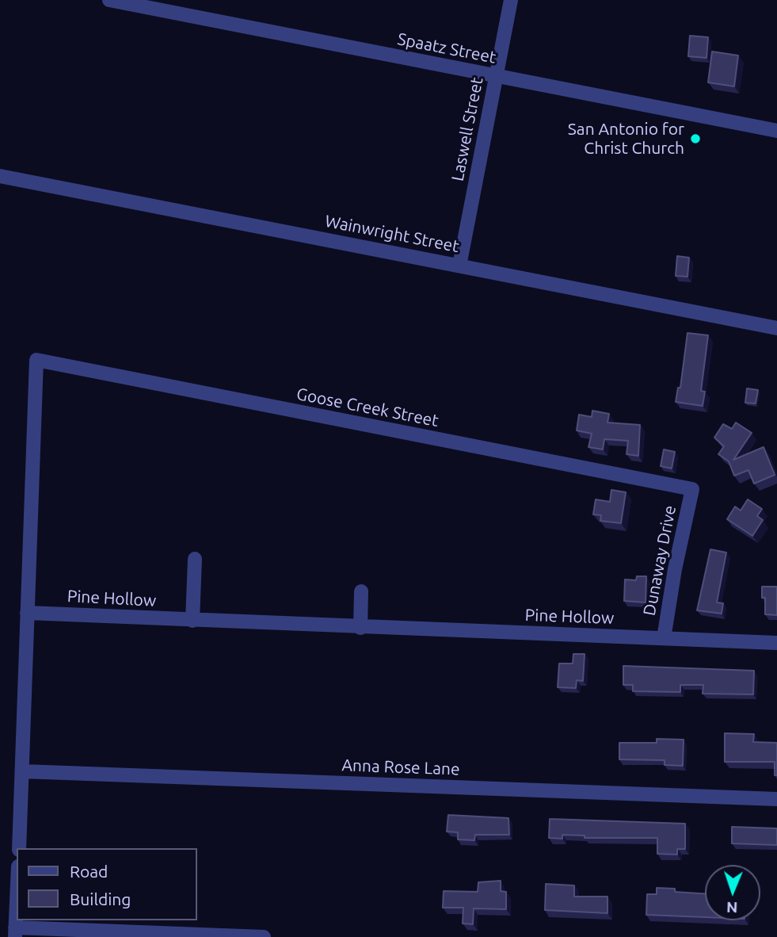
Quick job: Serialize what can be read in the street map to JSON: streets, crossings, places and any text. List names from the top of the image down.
{
  "streets": {
    "street": [
      "Spaatz Street",
      "Laswell Street",
      "Wainwright Street",
      "Goose Creek Street",
      "Dunaway Drive",
      "Pine Hollow",
      "Anna Rose Lane"
    ]
  },
  "crossings": [
    ["Spaatz Street", "Laswell Street"],
    ["Laswell Street", "Wainwright Street"],
    ["Goose Creek Street", "Dunaway Drive"],
    ["Goose Creek Street", "Pine Hollow"],
    ["Dunaway Drive", "Pine Hollow"]
  ],
  "places": ["San Antonio for Christ Church"],
  "legend": ["Road", "Building"],
  "north": "bottom"
}
